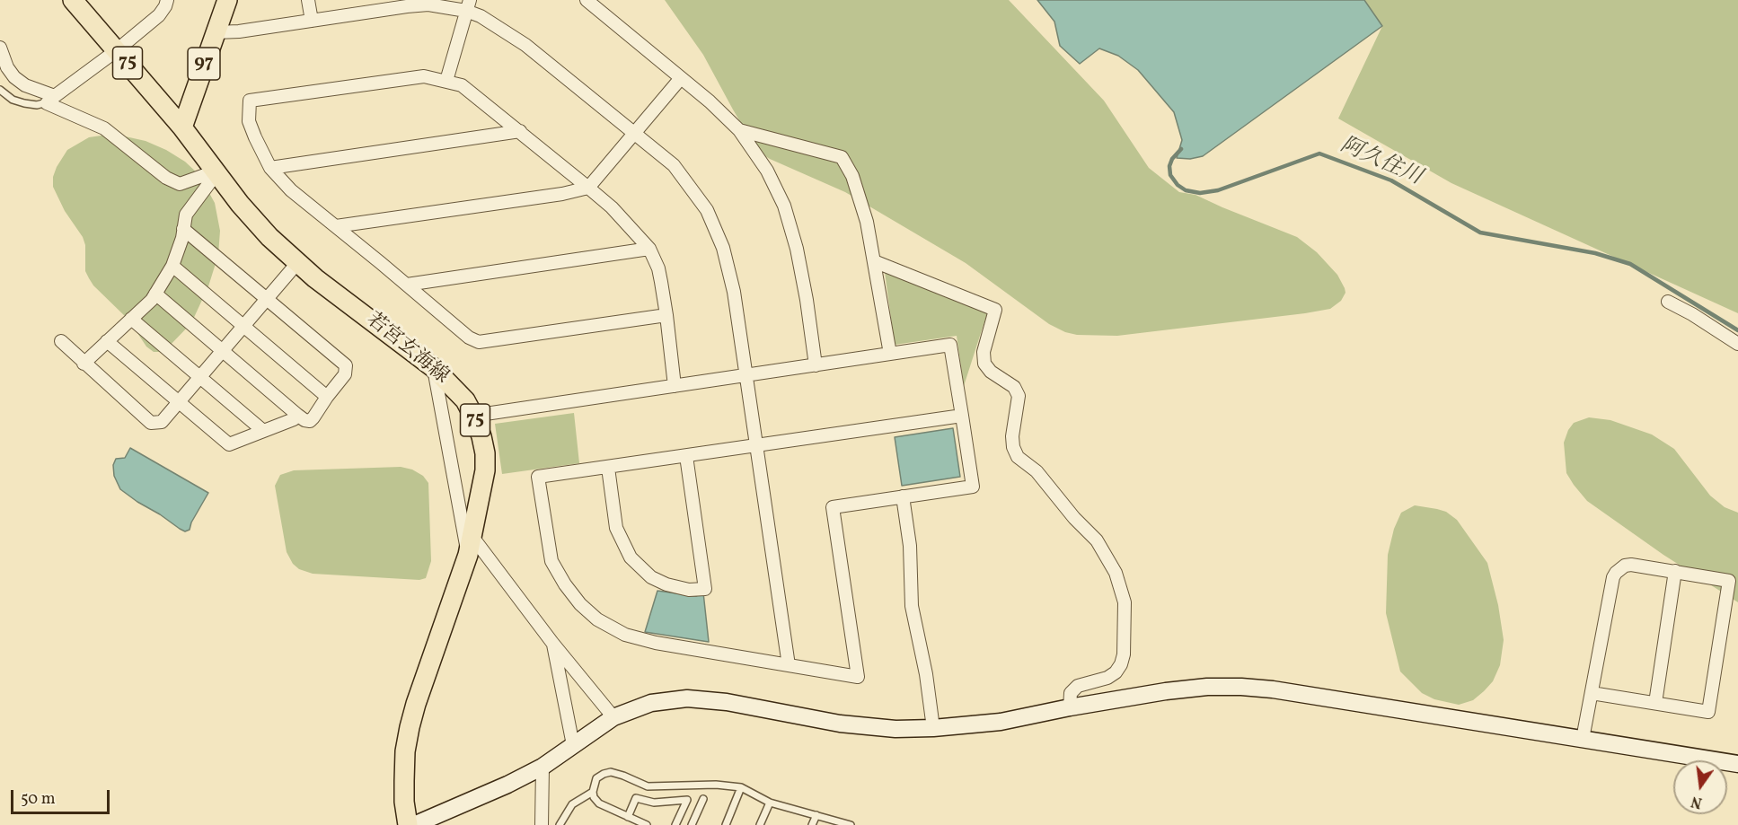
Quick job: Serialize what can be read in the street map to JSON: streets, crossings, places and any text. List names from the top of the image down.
{
  "streets": {
    "main road": ["75", "97", "若宮玄海線"]
  },
  "crossings": [
    ["97", "若宮玄海線"]
  ],
  "water": ["阿久住川"],
  "scale_bar": "50 m",
  "north": "bottom"
}
